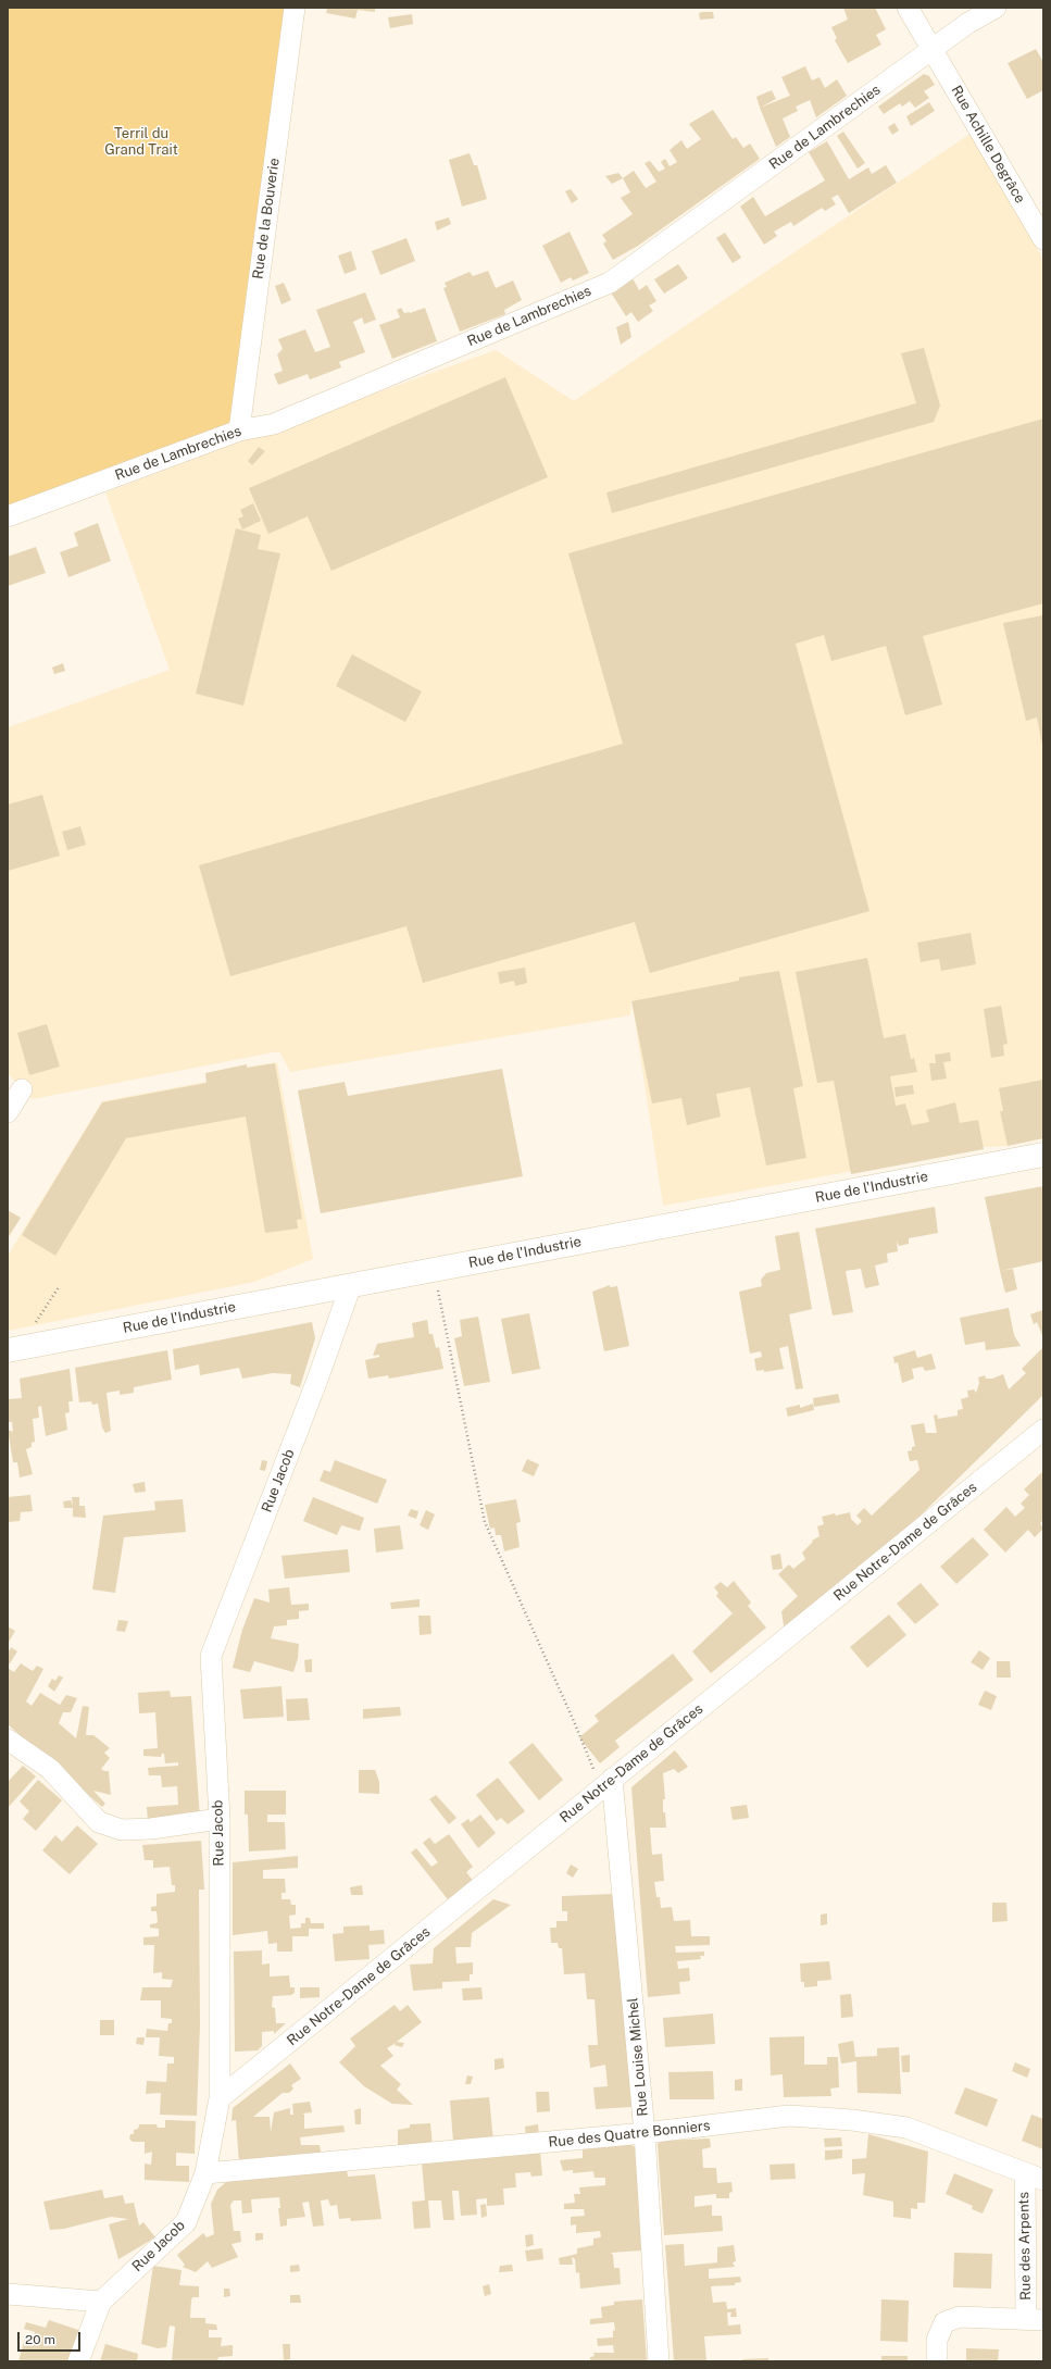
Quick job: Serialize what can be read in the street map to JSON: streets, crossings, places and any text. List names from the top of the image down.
{
  "streets": {
    "main road": ["Rue de l'Industrie"],
    "street": [
      "Rue de Lambrechies",
      "Rue Achille Degrâce",
      "Rue de la Bouverie",
      "Rue Jacob",
      "Rue Notre-Dame de Grâces",
      "Rue Louise Michel",
      "Rue des Quatre Bonniers",
      "Rue des Arpents"
    ]
  },
  "crossings": [
    ["Rue de Lambrechies", "Rue Achille Degrâce"],
    ["Rue de Lambrechies", "Rue de la Bouverie"],
    ["Rue de l'Industrie", "Rue Jacob"],
    ["Rue Jacob", "Rue Notre-Dame de Grâces"],
    ["Rue Jacob", "Rue des Quatre Bonniers"],
    ["Rue Notre-Dame de Grâces", "Rue Louise Michel"],
    ["Rue Louise Michel", "Rue des Quatre Bonniers"],
    ["Rue des Quatre Bonniers", "Rue des Arpents"]
  ],
  "parks": ["Terril du Grand Trait"],
  "scale_bar": "20 m"
}
